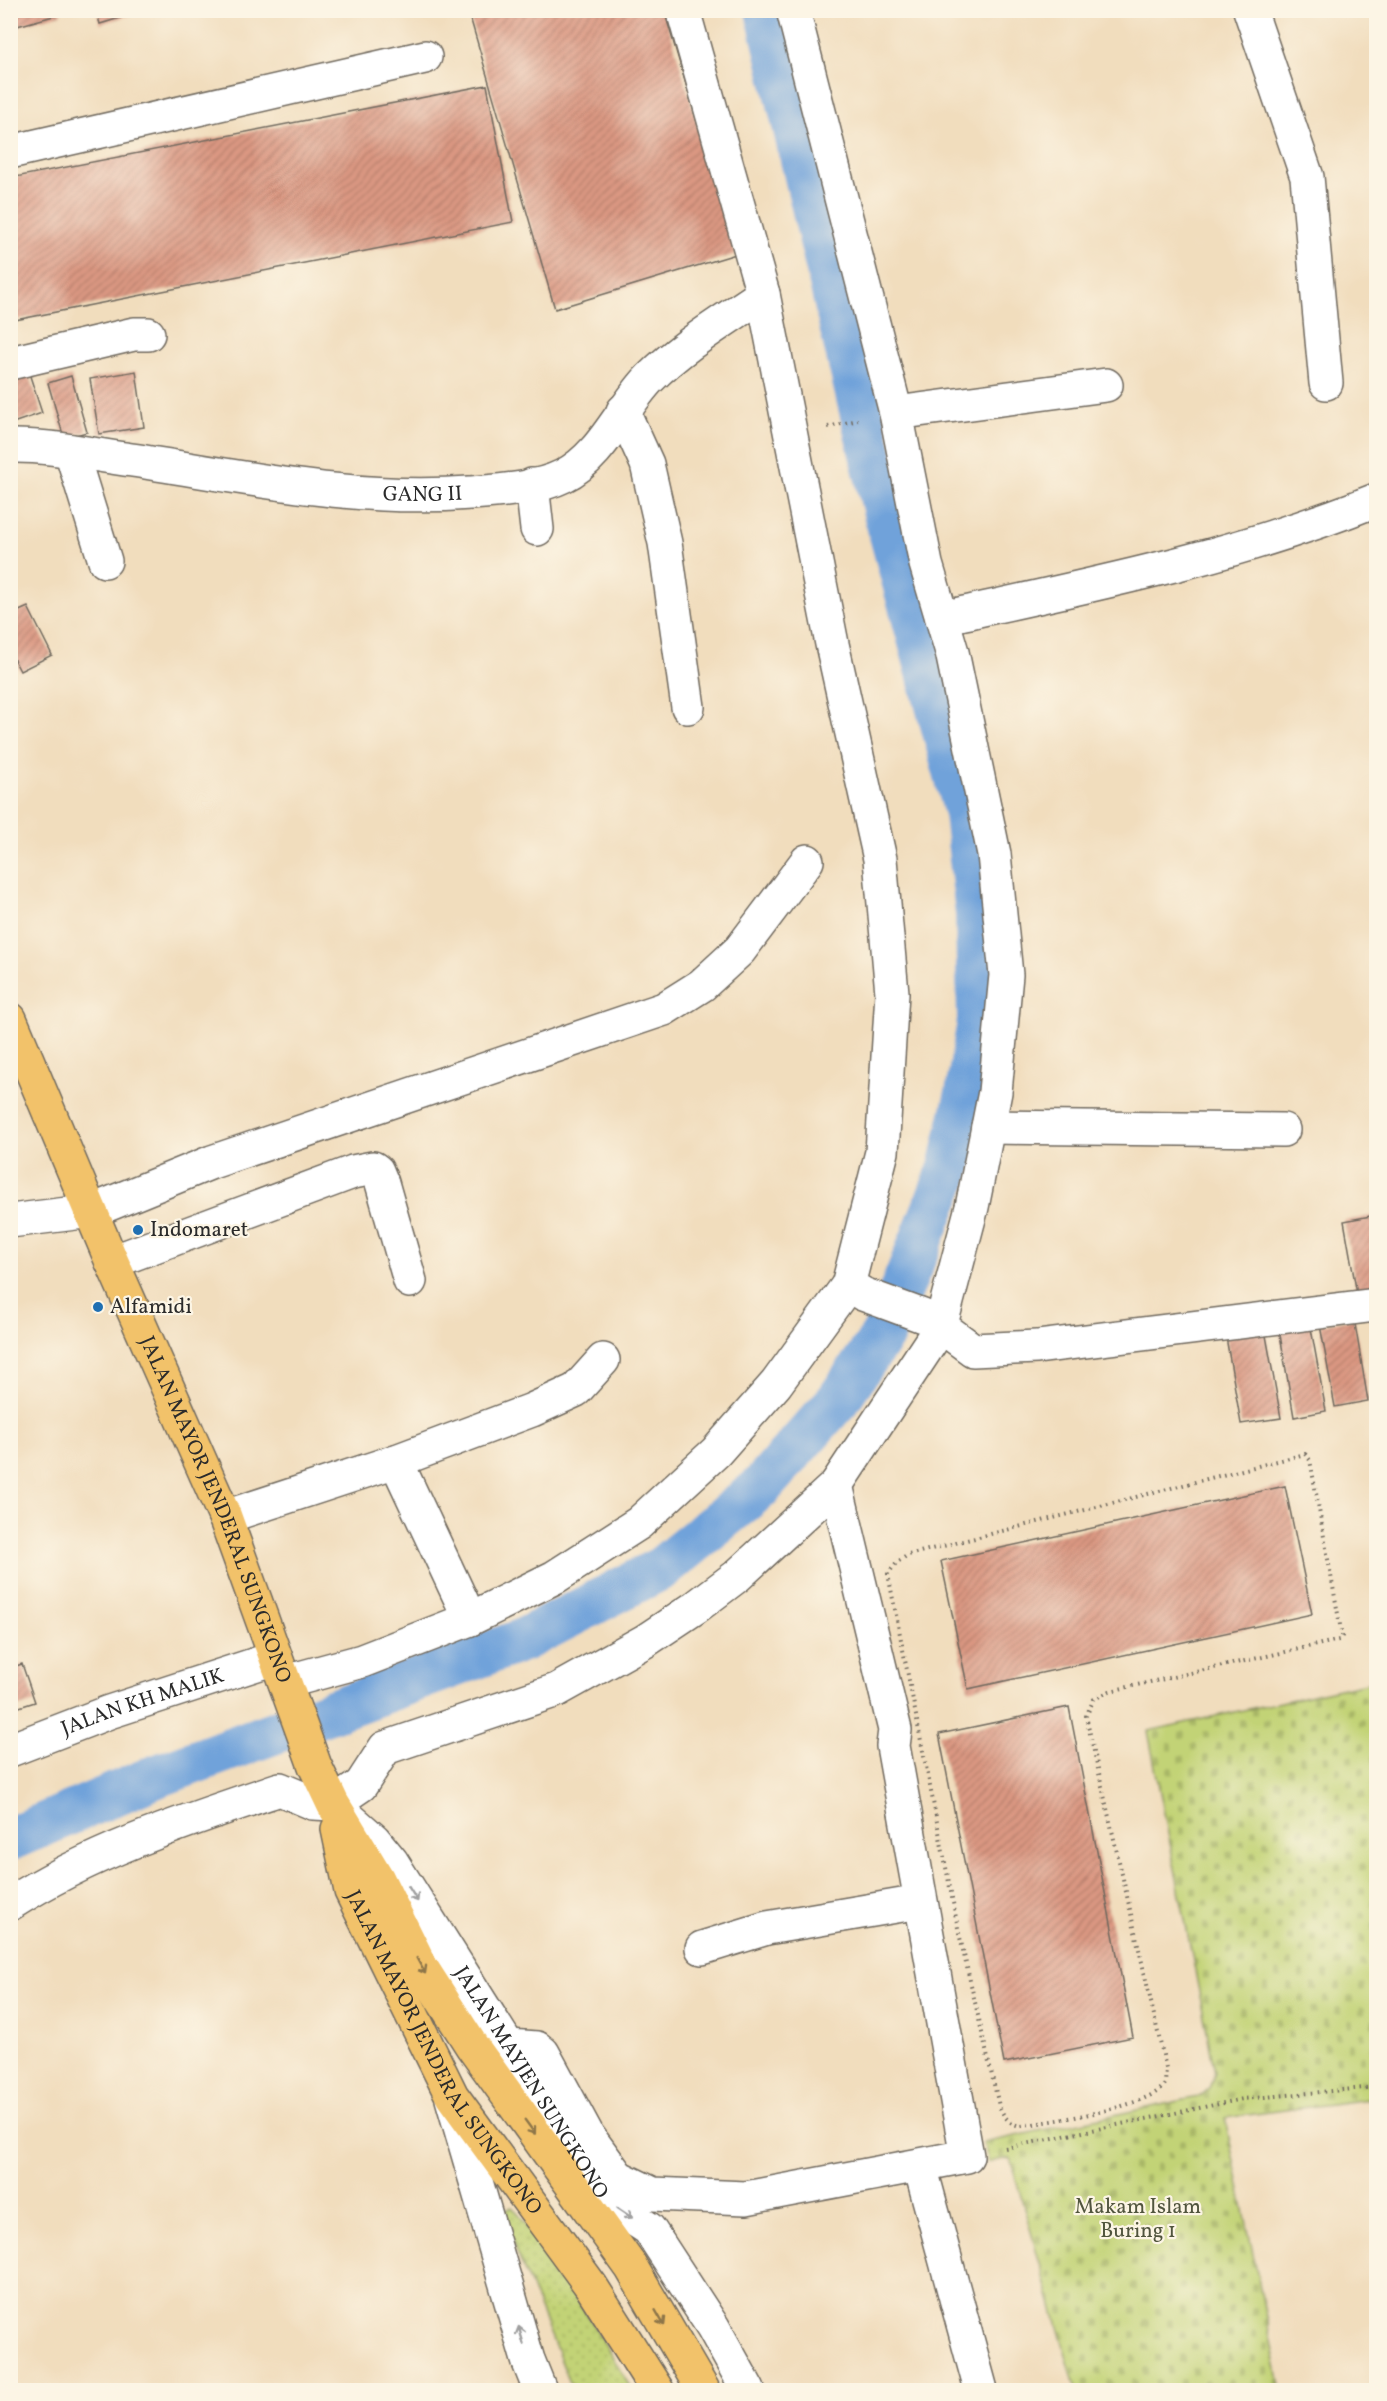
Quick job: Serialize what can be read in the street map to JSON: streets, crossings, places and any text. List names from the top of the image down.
{
  "streets": {
    "main road": ["JALAN MAYOR JENDERAL SUNGKONO"],
    "street": ["GANG II", "JALAN KH MALIK", "JALAN MAYJEN SUNGKONO"]
  },
  "crossings": [
    ["JALAN MAYOR JENDERAL SUNGKONO", "JALAN KH MALIK"],
    ["JALAN MAYOR JENDERAL SUNGKONO", "JALAN MAYJEN SUNGKONO"]
  ],
  "parks": ["Makam Islam Buring 1"],
  "places": ["Indomaret", "Alfamidi"]
}
